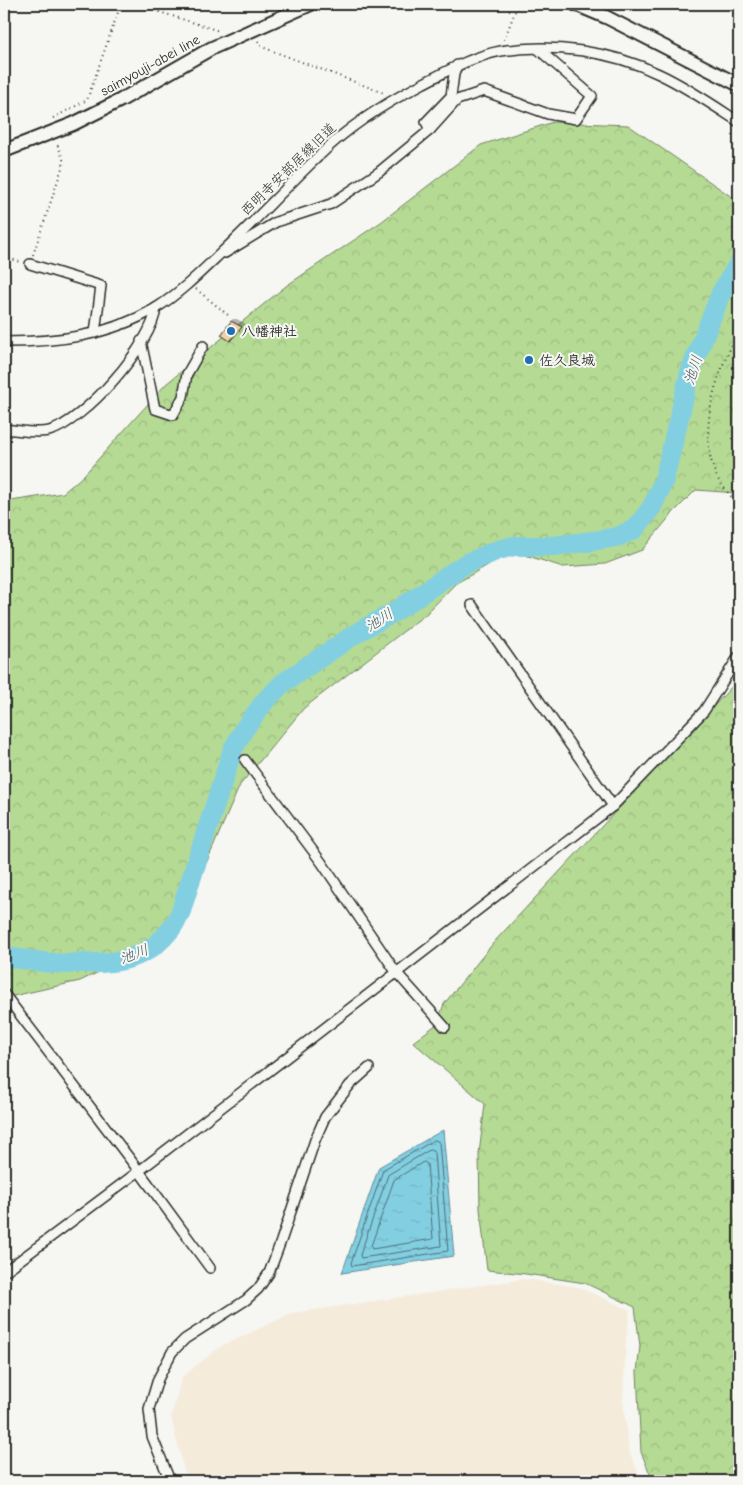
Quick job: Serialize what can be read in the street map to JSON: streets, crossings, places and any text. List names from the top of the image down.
{
  "streets": {
    "main road": ["saimyouji-abei line"],
    "street": ["西明寺安部居線旧道"]
  },
  "water": ["池川"],
  "places": ["八幡神社", "佐久良城"]
}
